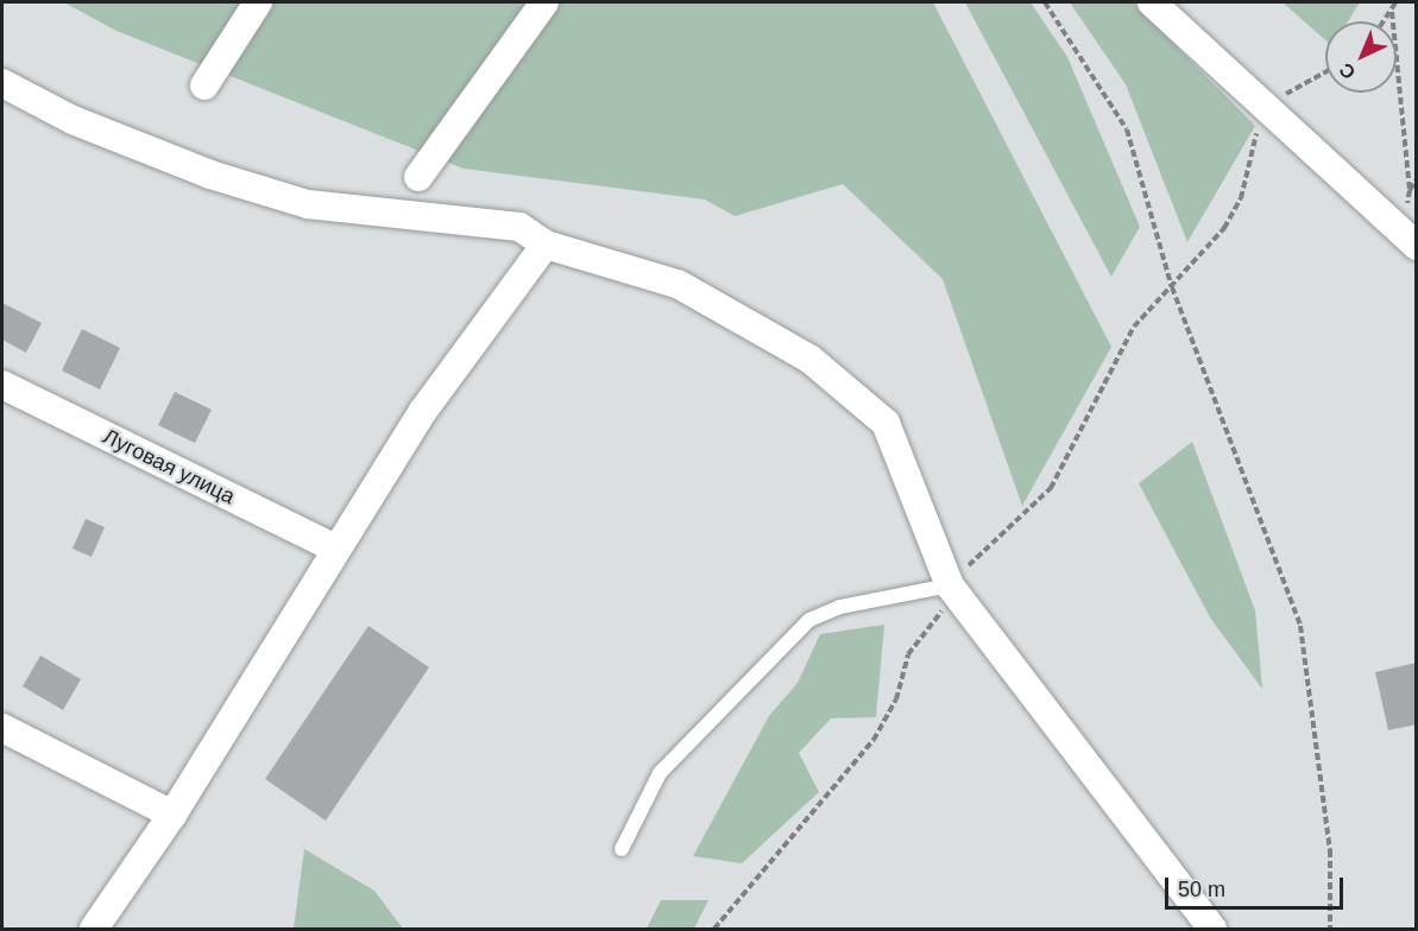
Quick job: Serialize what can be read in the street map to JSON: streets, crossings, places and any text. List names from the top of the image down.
{
  "streets": {
    "street": ["Луговая улица"]
  },
  "scale_bar": "50 m",
  "north": "bottom left"
}
